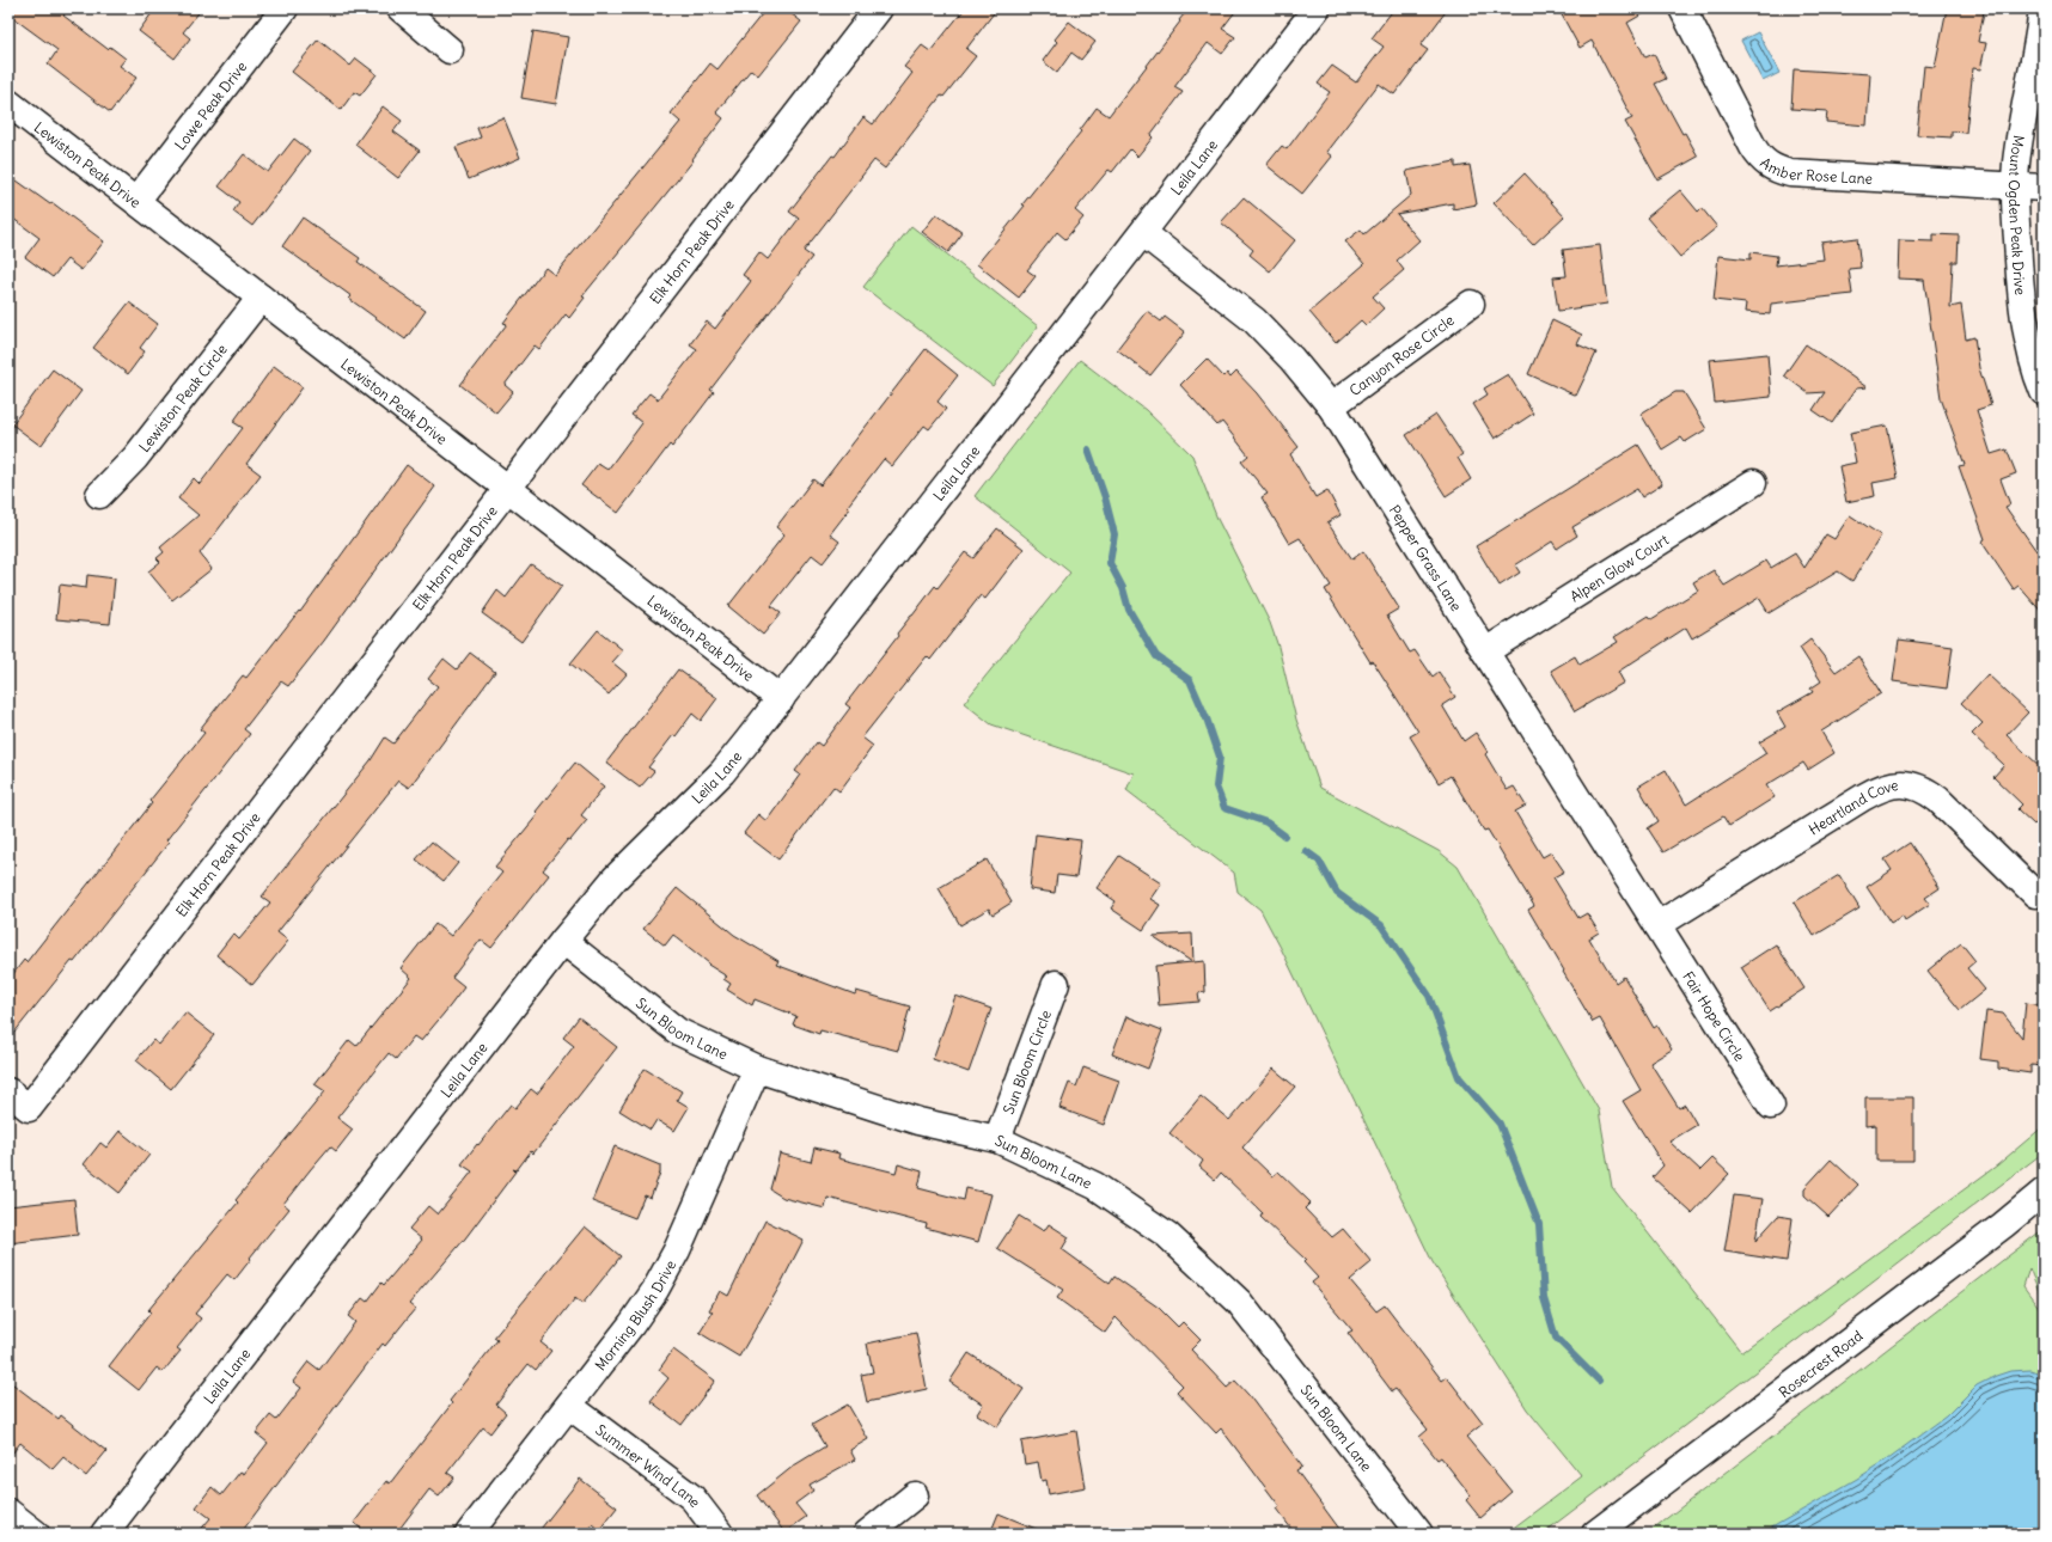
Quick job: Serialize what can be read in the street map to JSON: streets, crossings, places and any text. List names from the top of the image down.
{
  "streets": {
    "street": [
      "Lowe Peak Drive",
      "Lewiston Peak Drive",
      "Leila Lane",
      "Amber Rose Lane",
      "Mount Ogden Peak Drive",
      "Elk Horn Peak Drive",
      "Canyon Rose Circle",
      "Lewiston Peak Circle",
      "Pepper Grass Lane",
      "Alpen Glow Court",
      "Heartland Cove",
      "Fair Hope Circle",
      "Sun Bloom Lane",
      "Sun Bloom Circle",
      "Morning Blush Drive",
      "Rosecrest Road",
      "Summer Wind Lane"
    ]
  },
  "crossings": [
    ["Lowe Peak Drive", "Lewiston Peak Drive"],
    ["Lewiston Peak Drive", "Leila Lane"],
    ["Lewiston Peak Drive", "Elk Horn Peak Drive"],
    ["Lewiston Peak Drive", "Lewiston Peak Circle"],
    ["Leila Lane", "Pepper Grass Lane"],
    ["Leila Lane", "Sun Bloom Lane"],
    ["Amber Rose Lane", "Mount Ogden Peak Drive"],
    ["Canyon Rose Circle", "Pepper Grass Lane"],
    ["Pepper Grass Lane", "Alpen Glow Court"],
    ["Pepper Grass Lane", "Heartland Cove"],
    ["Pepper Grass Lane", "Fair Hope Circle"],
    ["Heartland Cove", "Fair Hope Circle"],
    ["Sun Bloom Lane", "Sun Bloom Circle"],
    ["Sun Bloom Lane", "Morning Blush Drive"],
    ["Morning Blush Drive", "Summer Wind Lane"]
  ]
}
